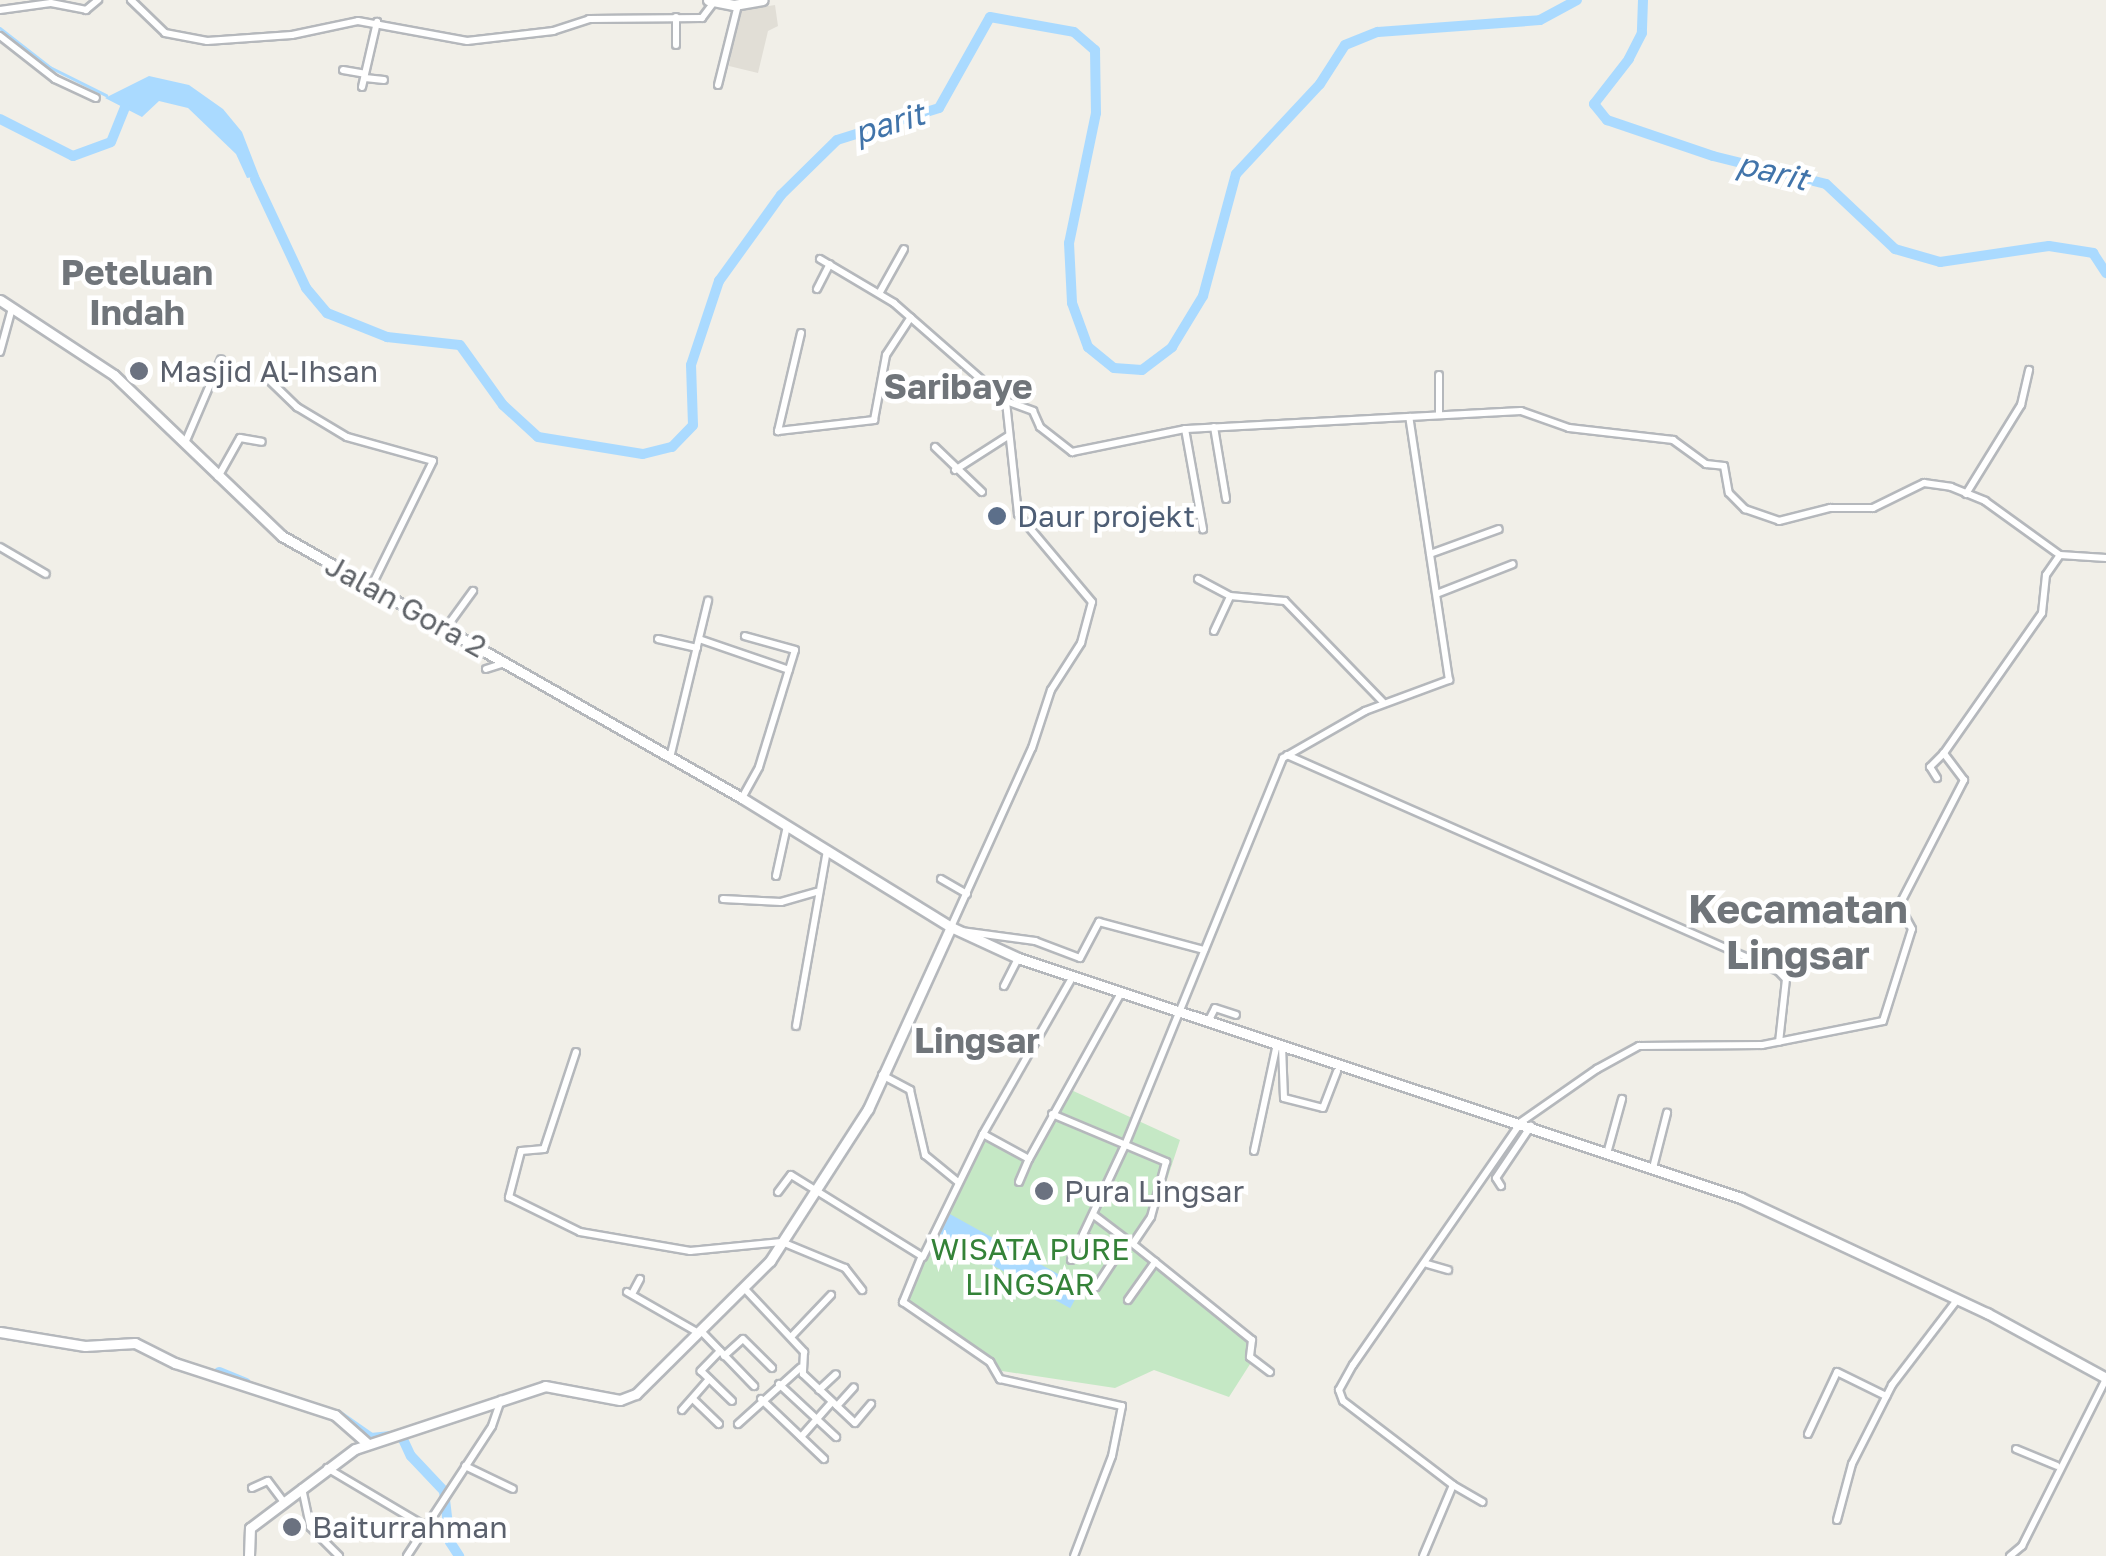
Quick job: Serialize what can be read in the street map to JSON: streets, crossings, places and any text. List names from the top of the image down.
{
  "streets": {
    "street": ["Jalan Gora 2"]
  },
  "districts": [
    "Peteluan Indah",
    "Saribaye",
    "Kecamatan Lingsar",
    "Lingsar"
  ],
  "water": ["parit"],
  "parks": ["WISATA PURE LINGSAR"],
  "places": [
    "Masjid Al-Ihsan",
    "Daur projekt",
    "Pura Lingsar",
    "Baiturrahman"
  ]
}
